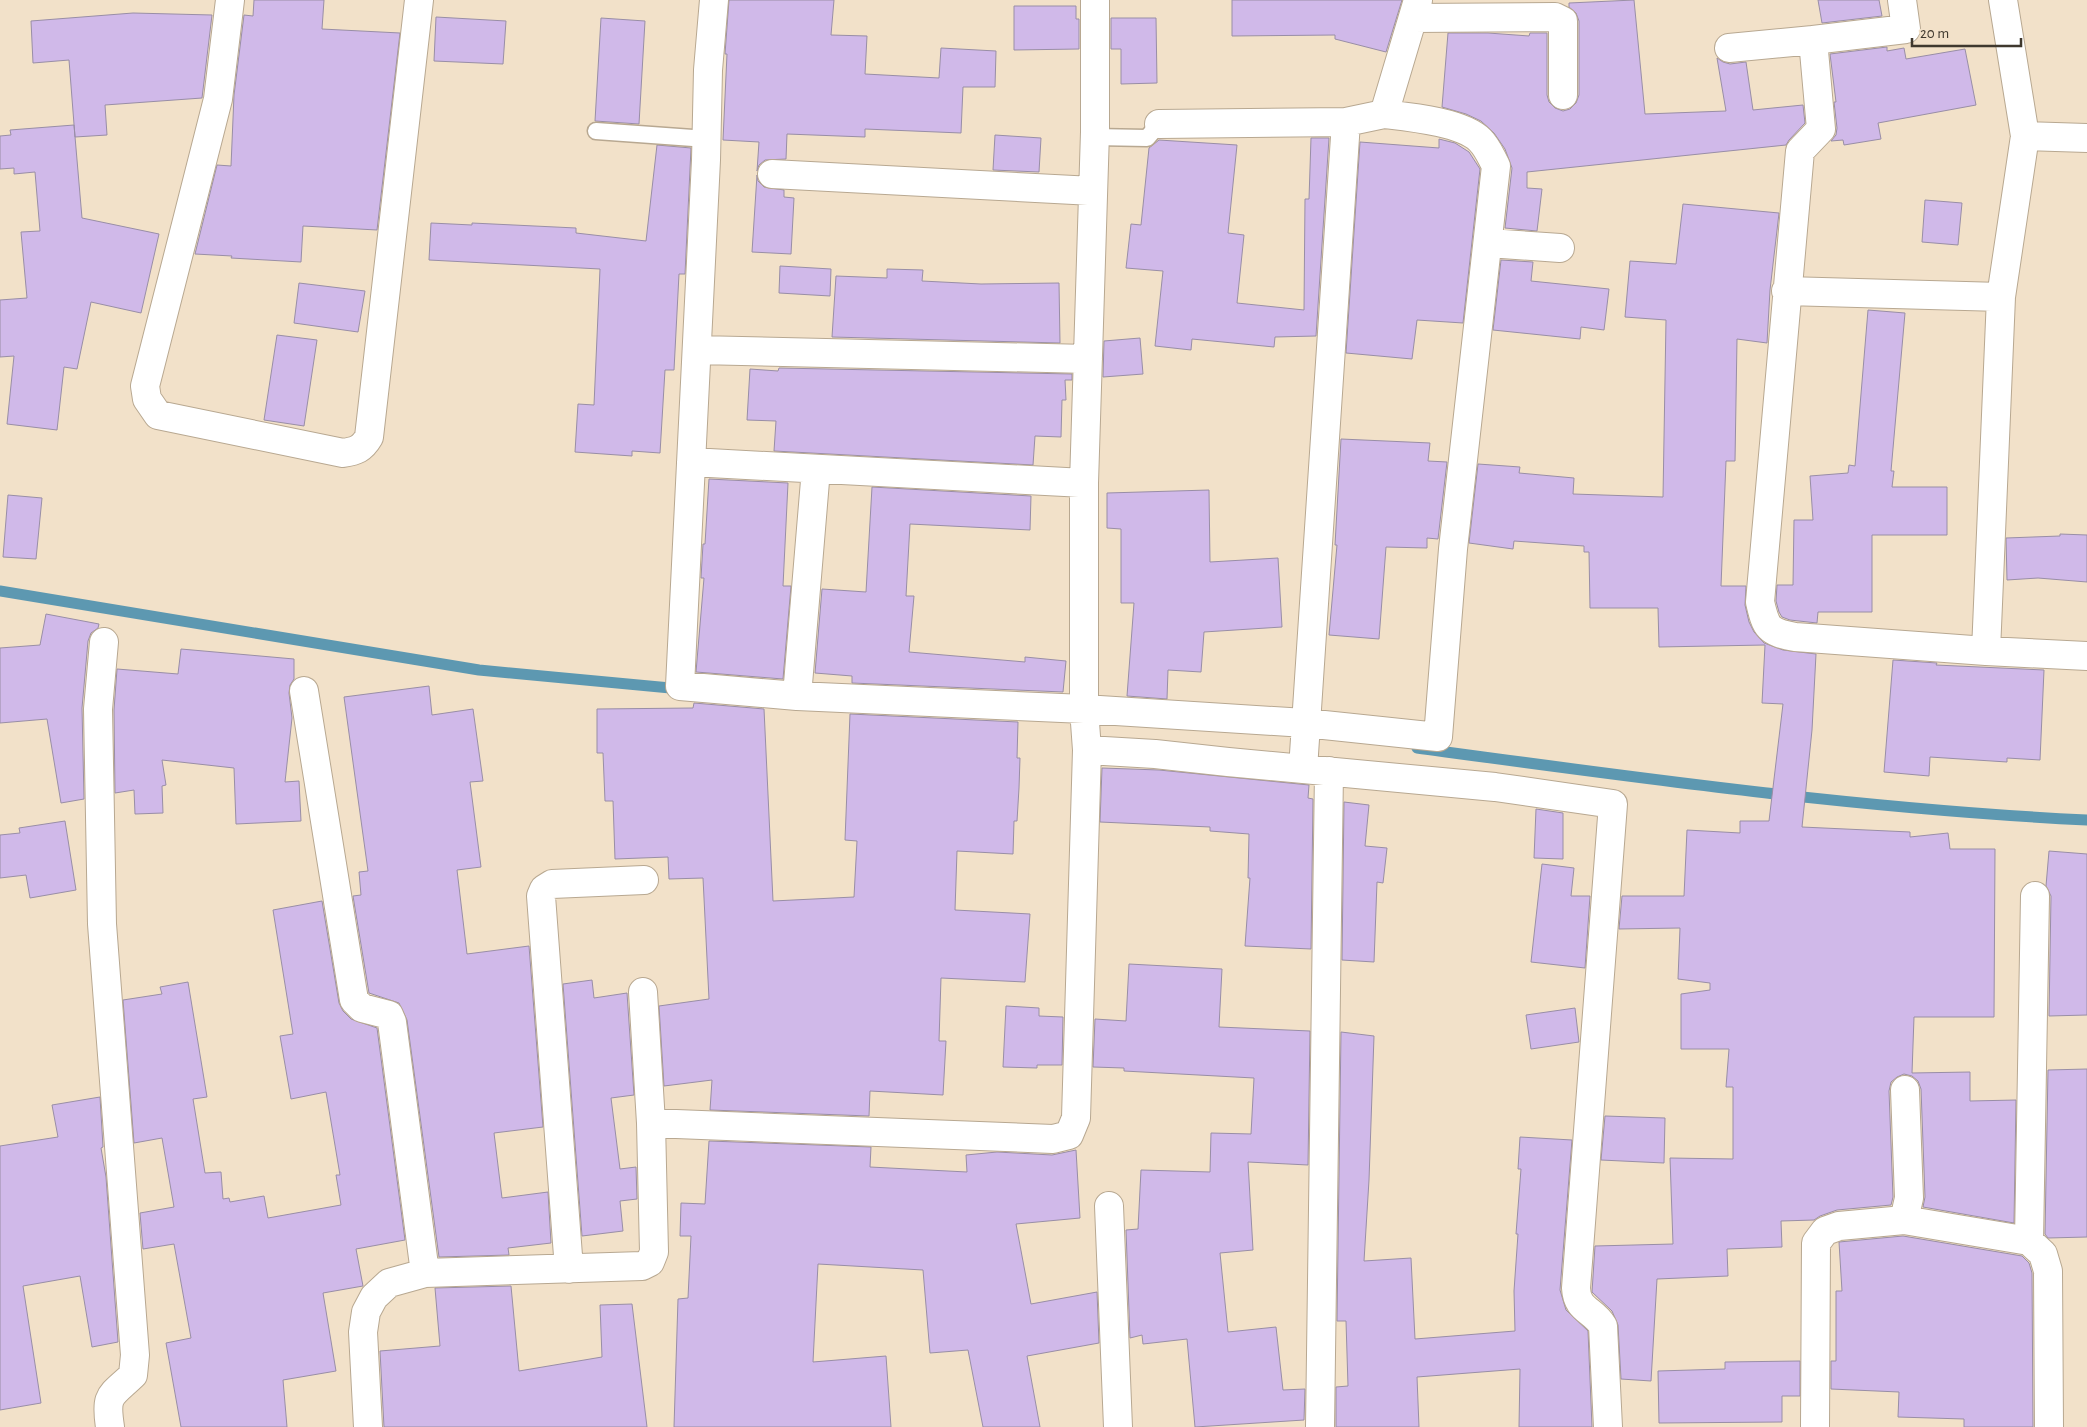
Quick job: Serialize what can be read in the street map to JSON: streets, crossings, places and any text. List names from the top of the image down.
{
  "scale_bar": "20 m"
}
